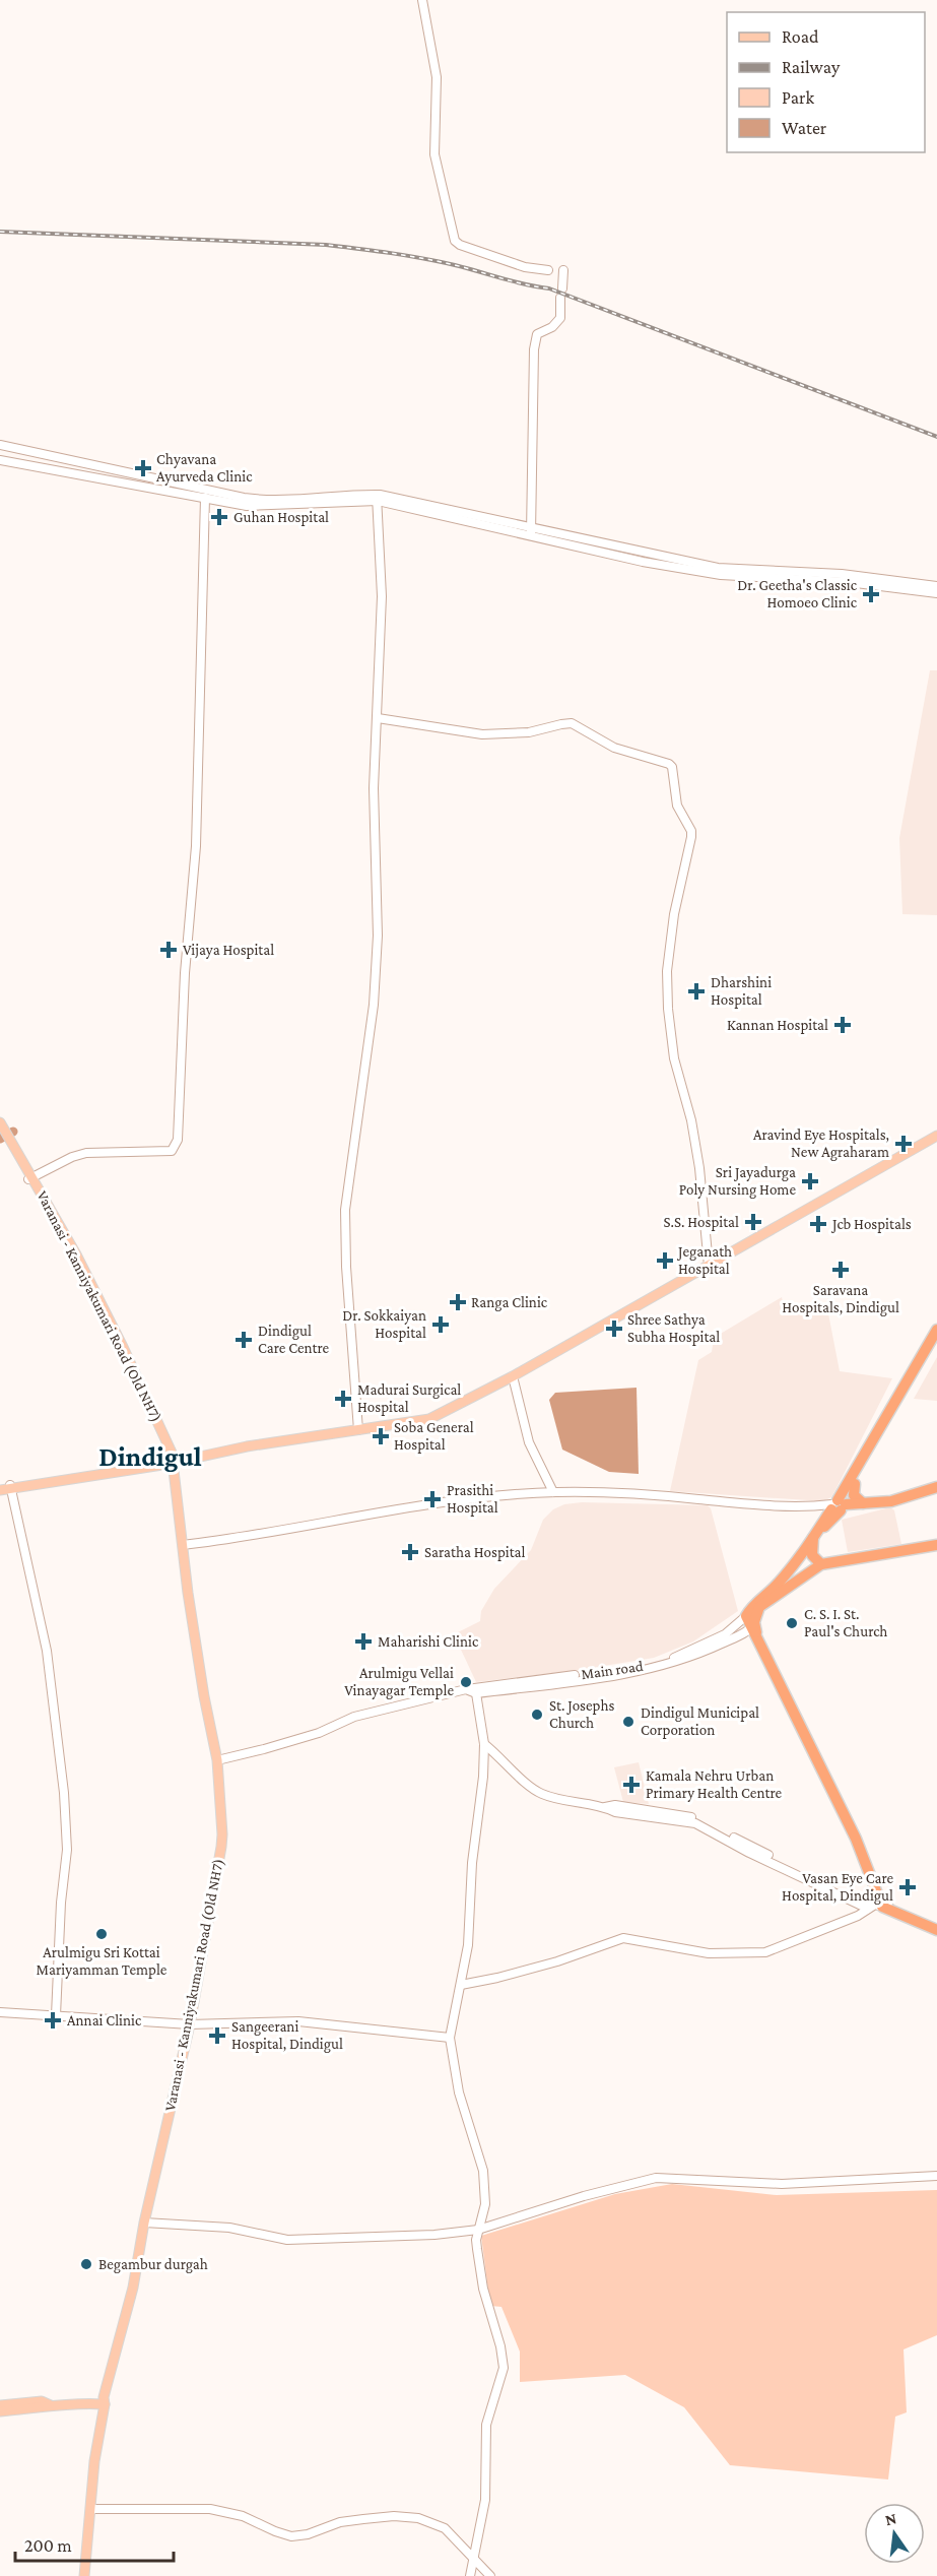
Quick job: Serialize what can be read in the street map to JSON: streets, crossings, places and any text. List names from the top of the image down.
{
  "streets": {
    "main road": ["Varanasi - Kanniyakumari Road (Old NH7)", "Main road"]
  },
  "crossings": [
    ["Varanasi - Kanniyakumari Road (Old NH7)", "Main road"]
  ],
  "districts": ["Dindigul"],
  "places": {
    "health": [
      "Chyavana Ayurveda Clinic",
      "Guhan Hospital",
      "Dr. Geetha's Classic Homoeo Clinic",
      "Vijaya Hospital",
      "Dharshini Hospital",
      "Kannan Hospital",
      "Aravind Eye Hospitals, New Agraharam",
      "Sri Jayadurga Poly Nursing Home",
      "S.S. Hospital",
      "Jcb Hospitals",
      "Jeganath Hospital",
      "Saravana Hospitals, Dindigul",
      "Ranga Clinic",
      "Dr. Sokkaiyan Hospital",
      "Shree Sathya Subha Hospital",
      "Dindigul Care Centre",
      "Madurai Surgical Hospital",
      "Soba General Hospital",
      "Prasithi Hospital",
      "Saratha Hospital",
      "Maharishi Clinic",
      "Kamala Nehru Urban Primary Health Centre",
      "Vasan Eye Care Hospital, Dindigul",
      "Annai Clinic",
      "Sangeerani Hospital, Dindigul"
    ],
    "other": [
      "C. S. I. St. Paul's Church",
      "Arulmigu Vellai Vinayagar Temple",
      "St. Josephs Church",
      "Dindigul Municipal Corporation",
      "Arulmigu Sri Kottai Mariyamman Temple",
      "Begambur durgah"
    ]
  },
  "legend": [
    "Road",
    "Railway",
    "Park",
    "Water"
  ],
  "scale_bar": "200 m",
  "north": "top"
}
